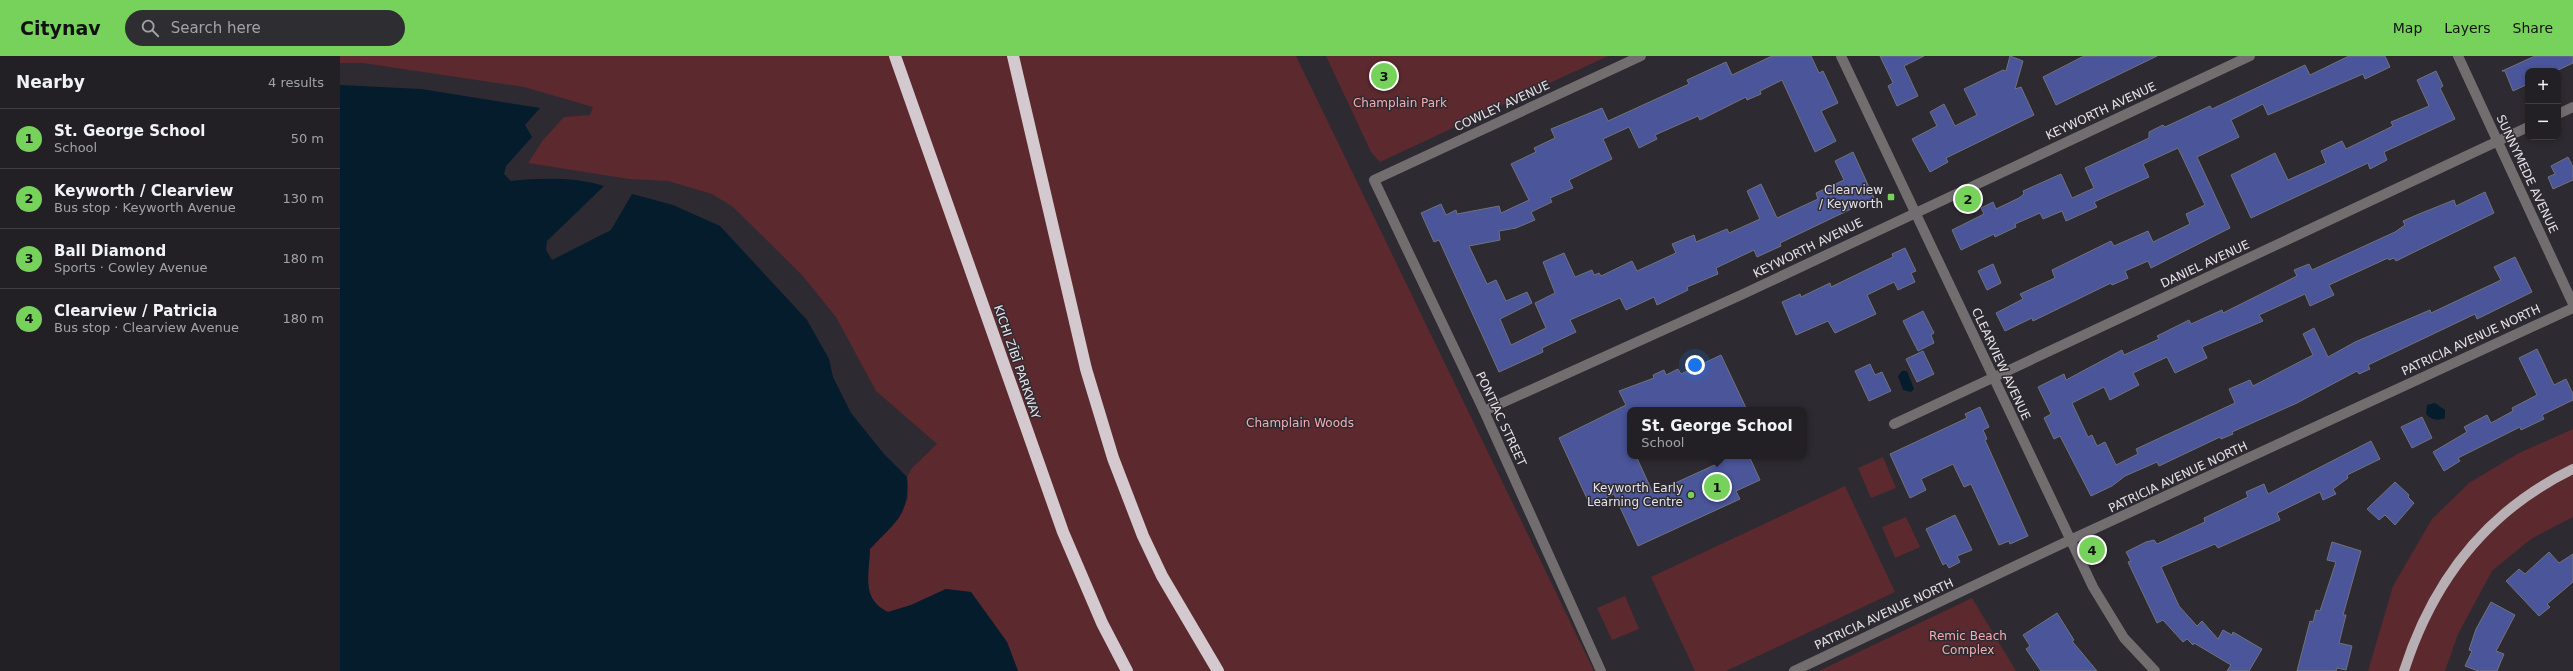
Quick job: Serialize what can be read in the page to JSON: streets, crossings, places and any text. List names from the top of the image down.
{
  "streets": {
    "highway": ["KICHI ZĪBĪ PARKWAY"],
    "street": [
      "COWLEY AVENUE",
      "KEYWORTH AVENUE",
      "SUNNYMEDE AVENUE",
      "DANIEL AVENUE",
      "PATRICIA AVENUE NORTH",
      "CLEARVIEW AVENUE",
      "PONTIAC STREET"
    ]
  },
  "crossings": [
    ["COWLEY AVENUE", "PONTIAC STREET"],
    ["KEYWORTH AVENUE", "CLEARVIEW AVENUE"],
    ["KEYWORTH AVENUE", "PONTIAC STREET"],
    ["SUNNYMEDE AVENUE", "DANIEL AVENUE"],
    ["DANIEL AVENUE", "CLEARVIEW AVENUE"],
    ["PATRICIA AVENUE NORTH", "CLEARVIEW AVENUE"]
  ],
  "parks": ["Champlain Park", "Champlain Woods", "Remic Beach Complex"],
  "places": {
    "transit": ["Clearview / Keyworth"],
    "other": ["Keyworth Early Learning Centre"]
  },
  "page": {
    "header": "Citynav",
    "search": "Search here",
    "nav": ["Map", "Layers", "Share"],
    "heading": ["Nearby", "4 results"],
    "pins": [
      "3",
      "2",
      "1",
      "4"
    ],
    "map_buttons": ["+", "−"],
    "list": [
      {
        "mark": "1",
        "name": "St. George School",
        "note": "School",
        "value": "50 m"
      },
      {
        "mark": "2",
        "name": "Keyworth / Clearview",
        "note": "Bus stop · Keyworth Avenue",
        "value": "130 m"
      },
      {
        "mark": "3",
        "name": "Ball Diamond",
        "note": "Sports · Cowley Avenue",
        "value": "180 m"
      },
      {
        "mark": "4",
        "name": "Clearview / Patricia",
        "note": "Bus stop · Clearview Avenue",
        "value": "180 m"
      }
    ],
    "popup": ["St. George School", "School"]
  }
}
